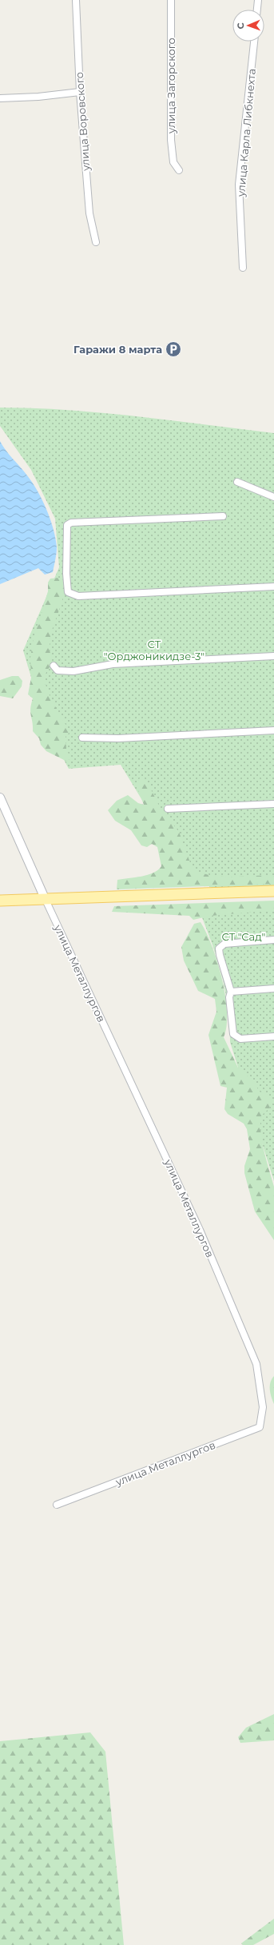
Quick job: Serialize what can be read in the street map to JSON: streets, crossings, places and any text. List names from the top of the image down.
{
  "streets": {
    "street": [
      "улица Загорского",
      "улица Воровского",
      "улица Карла Либкнехта",
      "улица Металлургов"
    ]
  },
  "parks": ["СТ \"Орджоникидзе-3\"", "СТ \"Сад\""],
  "places": {
    "parking": ["Гаражи 8 марта"]
  },
  "north": "left"
}
